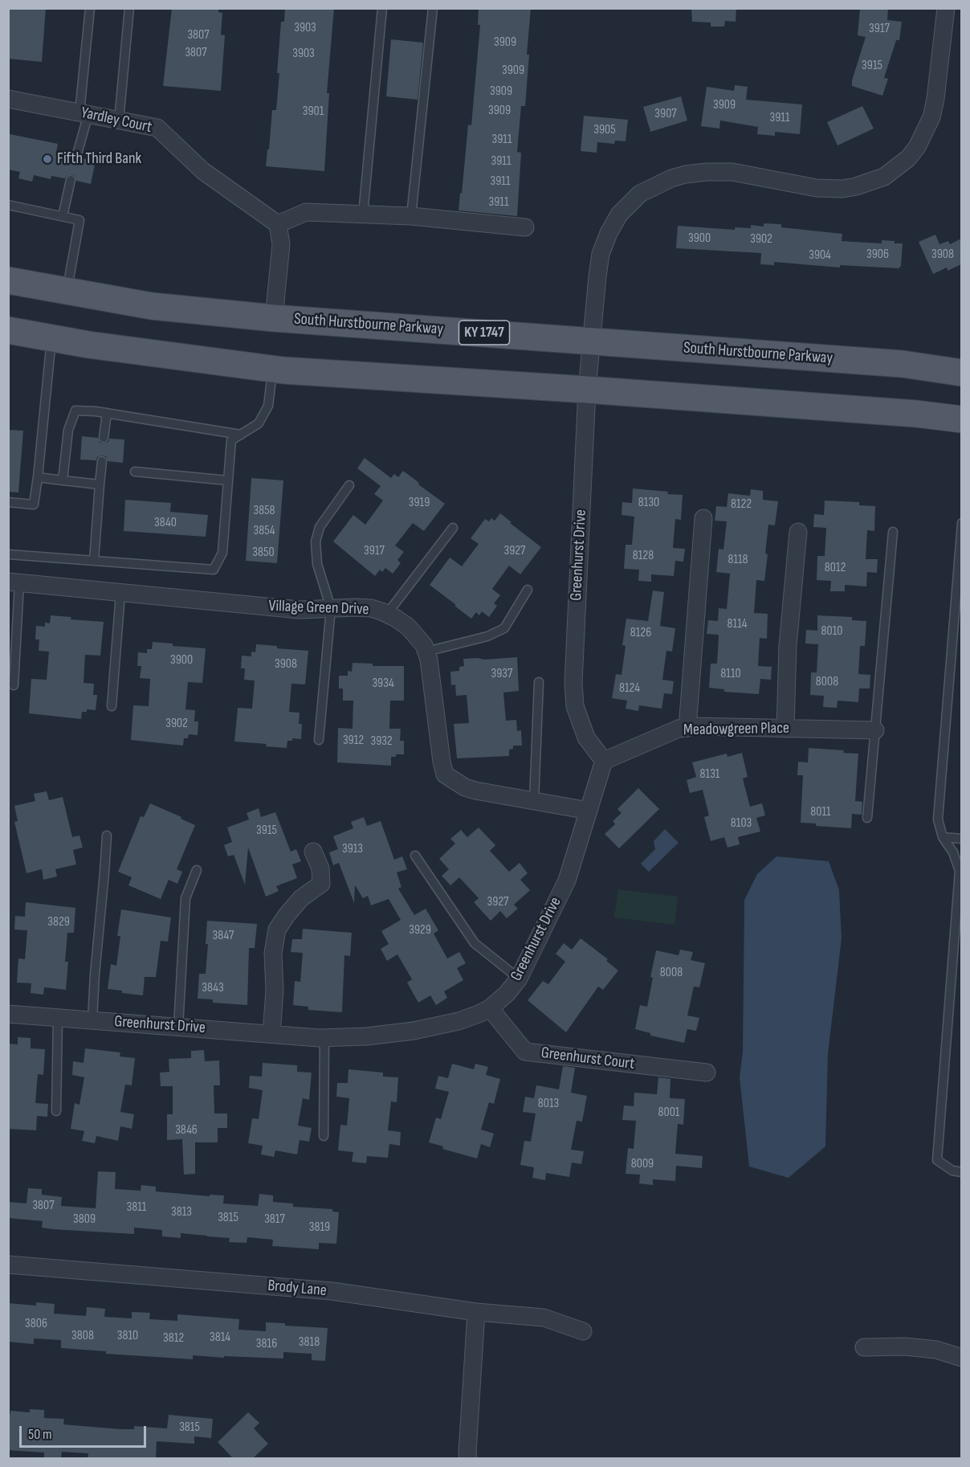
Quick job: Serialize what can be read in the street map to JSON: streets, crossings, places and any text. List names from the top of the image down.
{
  "streets": {
    "main road": ["South Hurstbourne Parkway", "KY 1747"],
    "street": [
      "Yardley Court",
      "Greenhurst Drive",
      "Village Green Drive",
      "Meadowgreen Place",
      "Greenhurst Court",
      "Brody Lane"
    ]
  },
  "crossings": [
    ["South Hurstbourne Parkway", "Greenhurst Drive"],
    ["Greenhurst Drive", "Village Green Drive"],
    ["Greenhurst Drive", "Meadowgreen Place"],
    ["Greenhurst Drive", "Greenhurst Court"]
  ],
  "places": ["Fifth Third Bank"],
  "house_numbers": [
    "3903",
    "3917",
    "3807",
    "3909",
    "3807",
    "3903",
    "3915",
    "3909",
    "3909",
    "3909",
    "3909",
    "3901",
    "3907",
    "3911",
    "3905",
    "3911",
    "3911",
    "3911",
    "3911",
    "3900",
    "3902",
    "3906",
    "3908",
    "3904",
    "3919",
    "8130",
    "8122",
    "3858",
    "3840",
    "3854",
    "3917",
    "3927",
    "3850",
    "8128",
    "8118",
    "8012",
    "8114",
    "8010",
    "8126",
    "3900",
    "3908",
    "3937",
    "8110",
    "8008",
    "3934",
    "8124",
    "3902",
    "3912",
    "3932",
    "8131",
    "8011",
    "8103",
    "3915",
    "3913",
    "3927",
    "3829",
    "3929",
    "3847",
    "8008",
    "3843",
    "8013",
    "8001",
    "3846",
    "8009",
    "3807",
    "3811",
    "3813",
    "3815",
    "3809",
    "3817",
    "3819",
    "3806",
    "3808",
    "3810",
    "3814",
    "3812",
    "3818",
    "3816",
    "3815"
  ],
  "scale_bar": "50 m"
}
